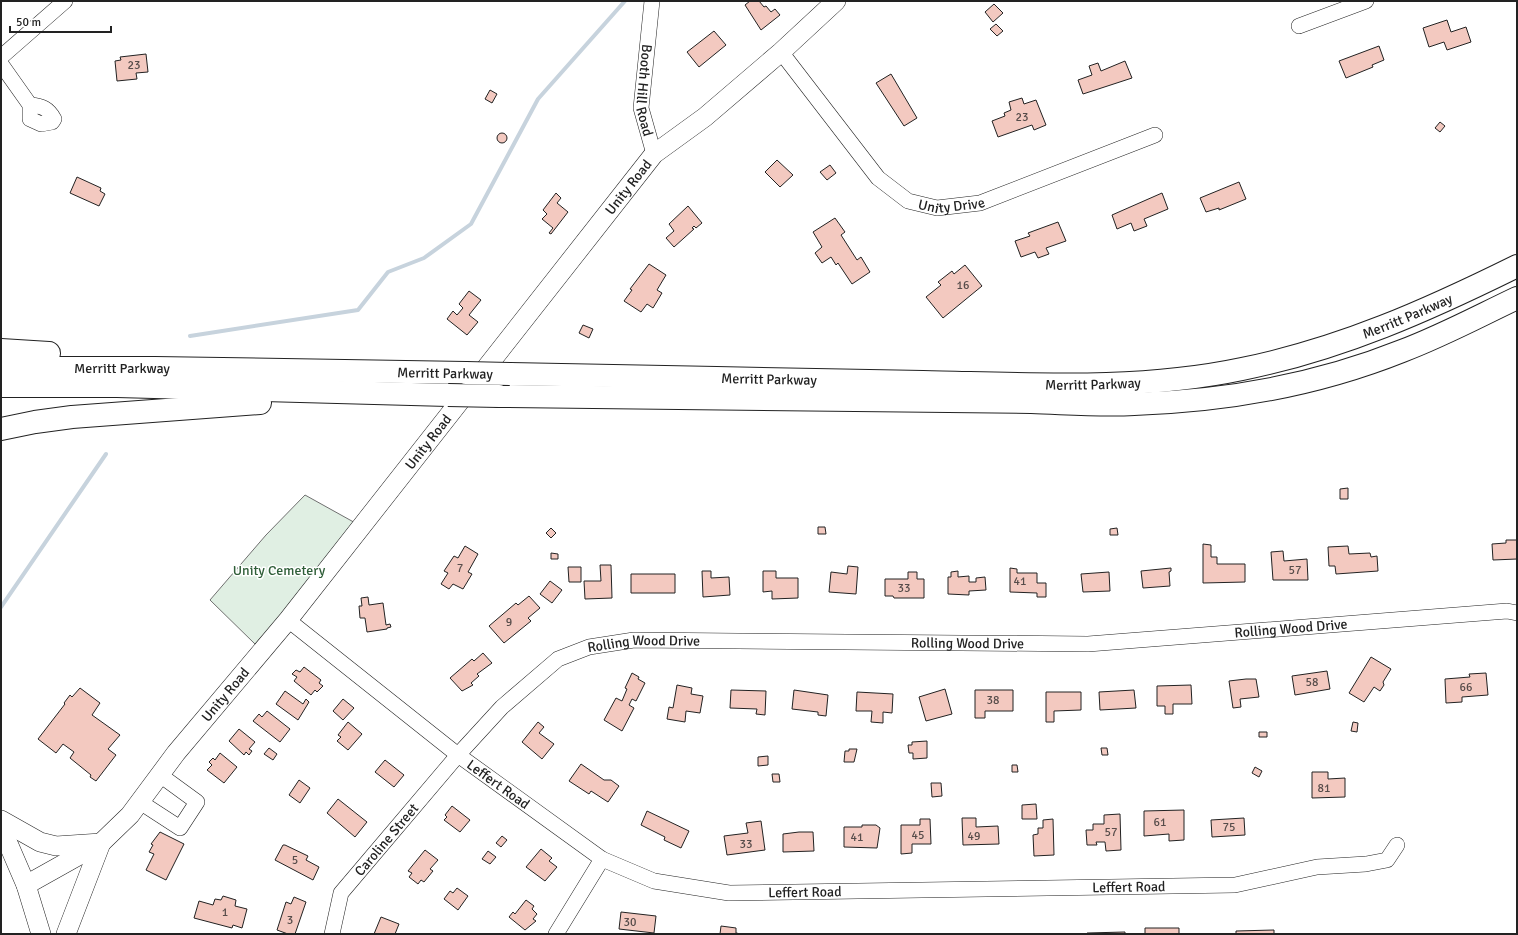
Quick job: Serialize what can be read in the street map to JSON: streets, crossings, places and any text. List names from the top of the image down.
{
  "streets": {
    "highway": ["Merritt Parkway"],
    "main road": ["Unity Road"],
    "street": [
      "Booth Hill Road",
      "Unity Drive",
      "Rolling Wood Drive",
      "Leffert Road",
      "Caroline Street"
    ]
  },
  "crossings": [
    ["Booth Hill Road", "Unity Road"],
    ["Unity Road", "Unity Drive"],
    ["Unity Road", "Leffert Road"],
    ["Rolling Wood Drive", "Leffert Road"],
    ["Rolling Wood Drive", "Caroline Street"],
    ["Leffert Road", "Caroline Street"]
  ],
  "parks": ["Unity Cemetery"],
  "house_numbers": [
    "23",
    "23",
    "16",
    "7",
    "57",
    "41",
    "33",
    "9",
    "58",
    "66",
    "38",
    "81",
    "61",
    "75",
    "57",
    "45",
    "49",
    "41",
    "33",
    "5",
    "1",
    "3",
    "30"
  ],
  "scale_bar": "50 m"
}
